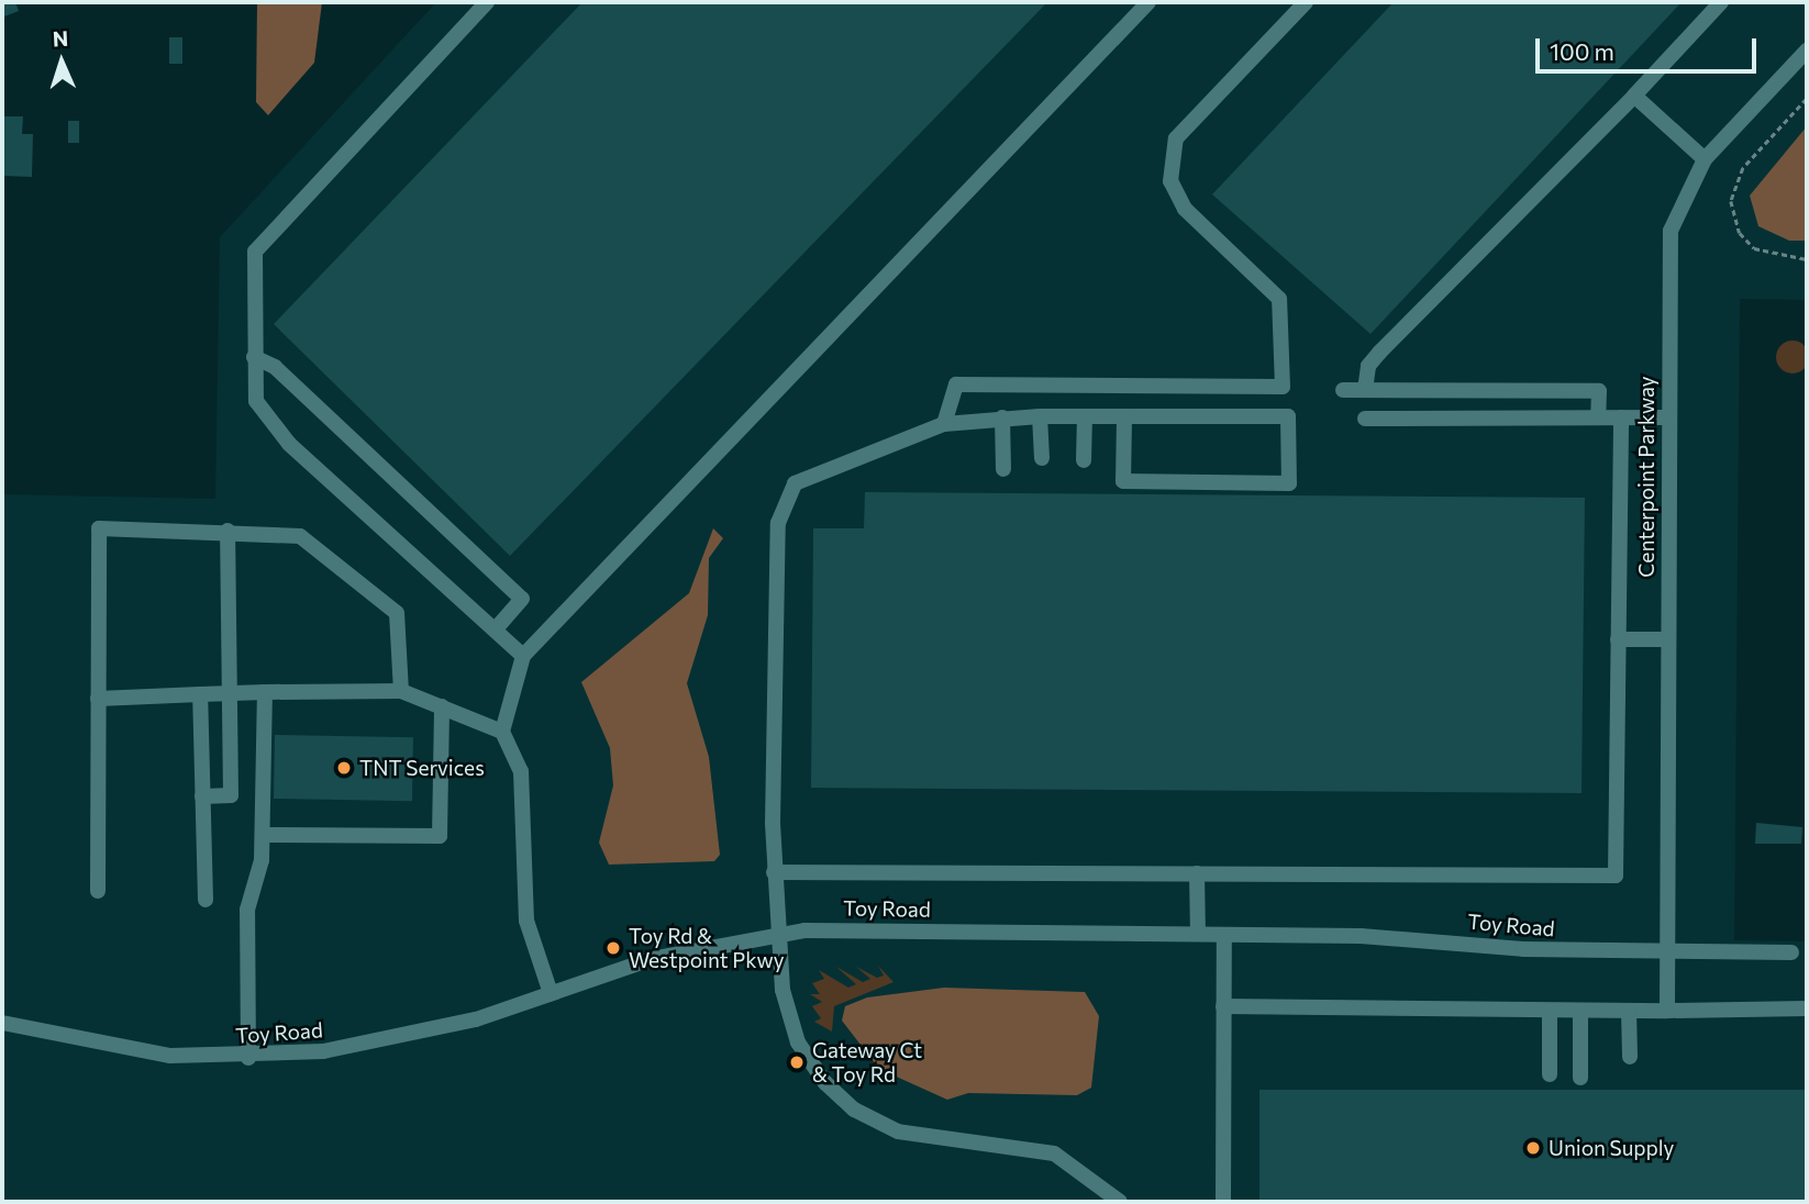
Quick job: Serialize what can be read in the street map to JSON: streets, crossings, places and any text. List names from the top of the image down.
{
  "streets": {
    "street": ["Centerpoint Parkway", "Toy Road"]
  },
  "crossings": [
    ["Centerpoint Parkway", "Toy Road"]
  ],
  "places": [
    "TNT Services",
    "Toy Rd & Westpoint Pkwy",
    "Gateway Ct & Toy Rd",
    "Union Supply"
  ],
  "scale_bar": "100 m",
  "north": "top"
}
